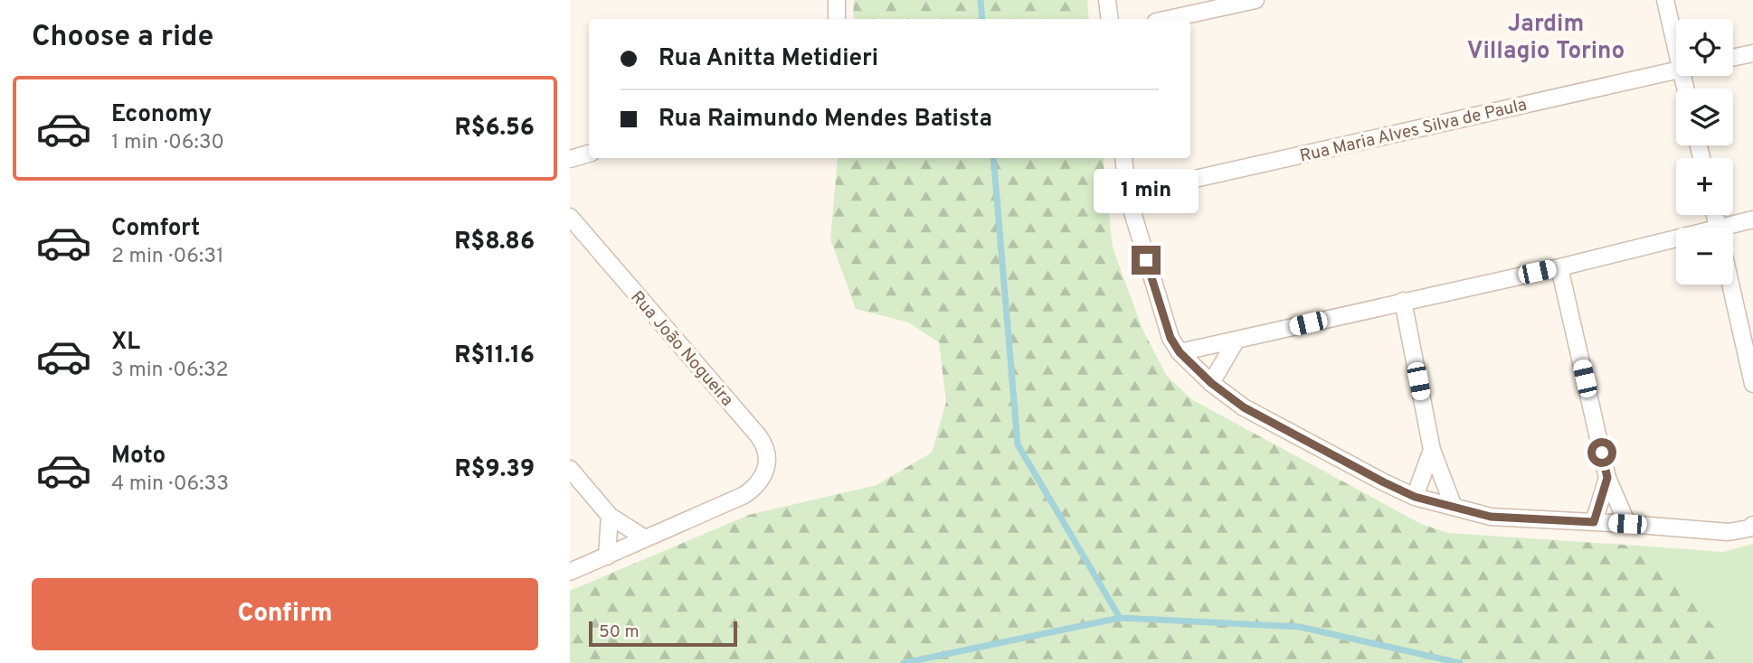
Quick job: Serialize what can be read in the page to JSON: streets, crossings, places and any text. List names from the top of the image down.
{
  "streets": {
    "street": ["Rua Maria Alves Silva de Paula", "Rua João Nogueira"]
  },
  "districts": ["Jardim Villagio Torino"],
  "scale_bar": "50 m",
  "page": {
    "heading": "Choose a ride",
    "map_buttons": ["+", "−"],
    "banner": ["Rua Anitta Metidieri", "Rua Raimundo Mendes Batista"],
    "list": [
      {
        "name": "Economy",
        "note": "1 min · 06:30",
        "value": "R$6.56"
      },
      {
        "name": "Comfort",
        "note": "2 min · 06:31",
        "value": "R$8.86"
      },
      {
        "name": "XL",
        "note": "3 min · 06:32",
        "value": "R$11.16"
      },
      {
        "name": "Moto",
        "note": "4 min · 06:33",
        "value": "R$9.39"
      }
    ],
    "bubble": "1 min",
    "buttons": "Confirm",
    "scale": "50 m"
  }
}
